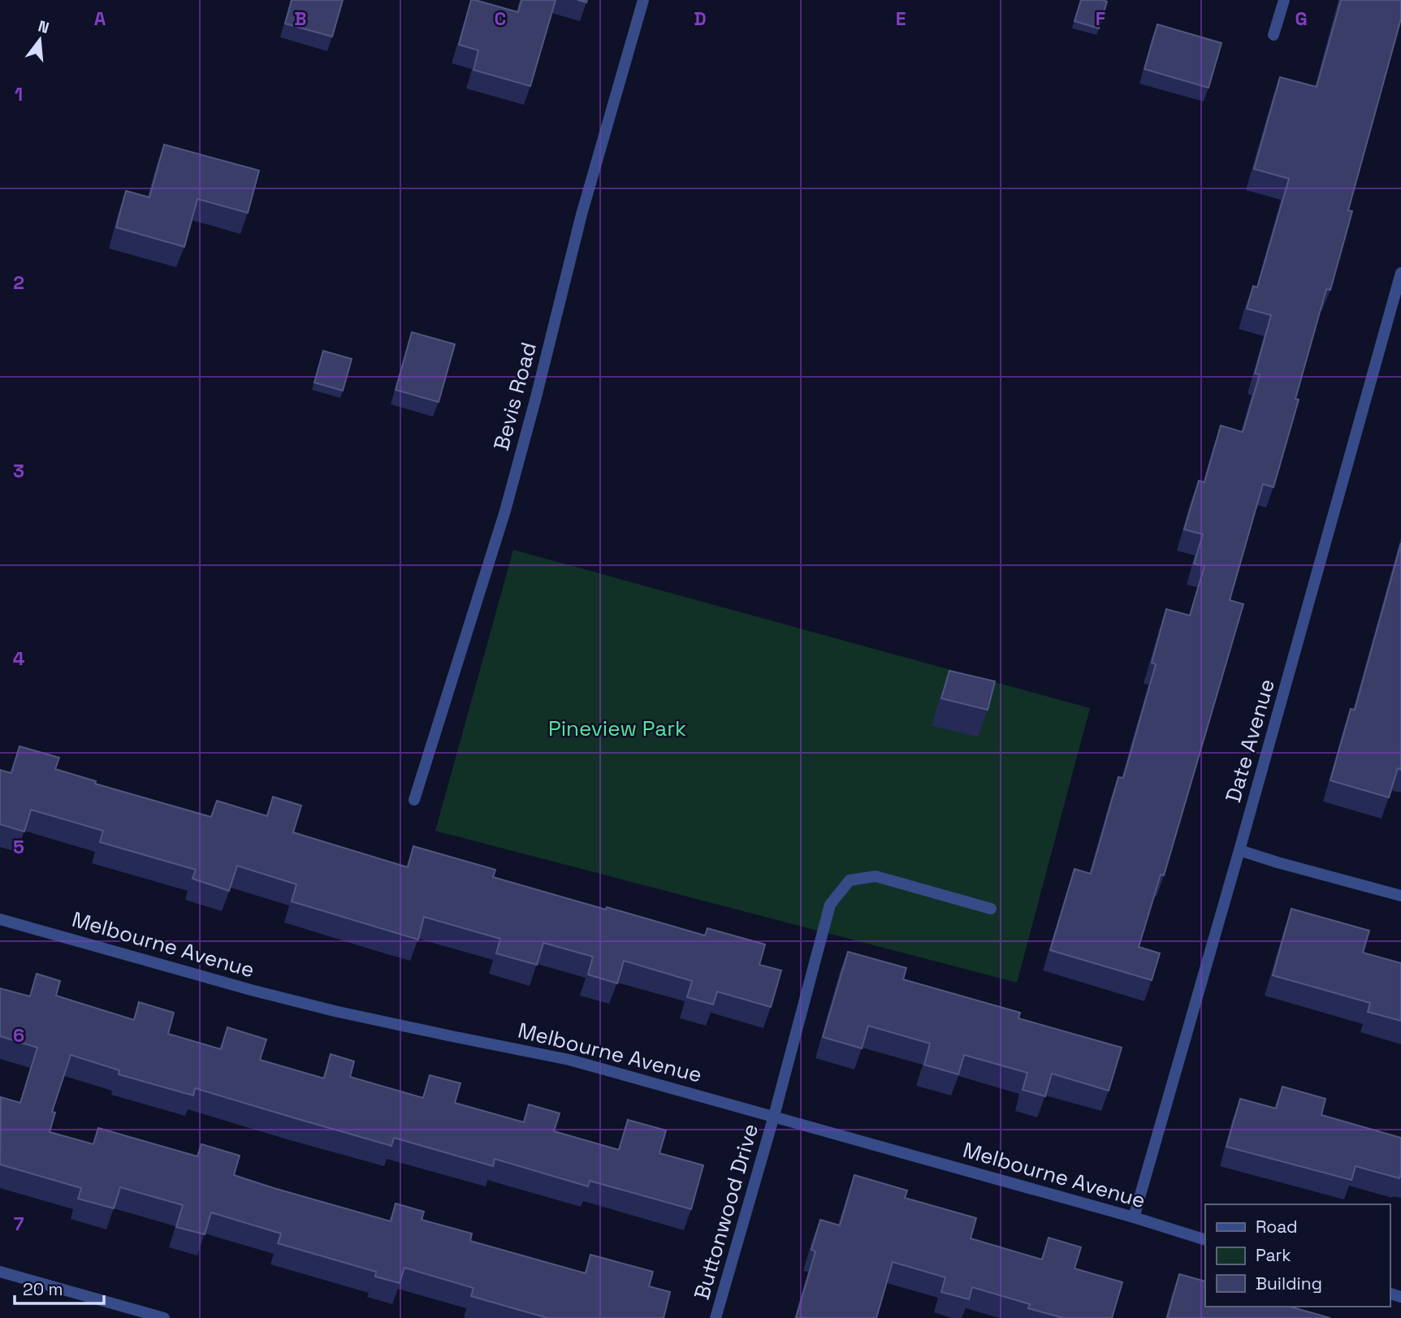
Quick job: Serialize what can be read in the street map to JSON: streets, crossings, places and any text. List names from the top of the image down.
{
  "streets": {
    "street": [
      "Bevis Road",
      "Date Avenue",
      "Melbourne Avenue",
      "Buttonwood Drive"
    ]
  },
  "crossings": [
    ["Date Avenue", "Melbourne Avenue"],
    ["Melbourne Avenue", "Buttonwood Drive"]
  ],
  "parks": ["Pineview Park"],
  "legend": ["Road", "Park", "Building"],
  "scale_bar": "20 m",
  "north": "top",
  "grid": {
    "columns": [
      "A",
      "B",
      "C",
      "D",
      "E",
      "F",
      "G"
    ],
    "rows": [
      "1",
      "2",
      "3",
      "4",
      "5",
      "6",
      "7"
    ]
  }
}
